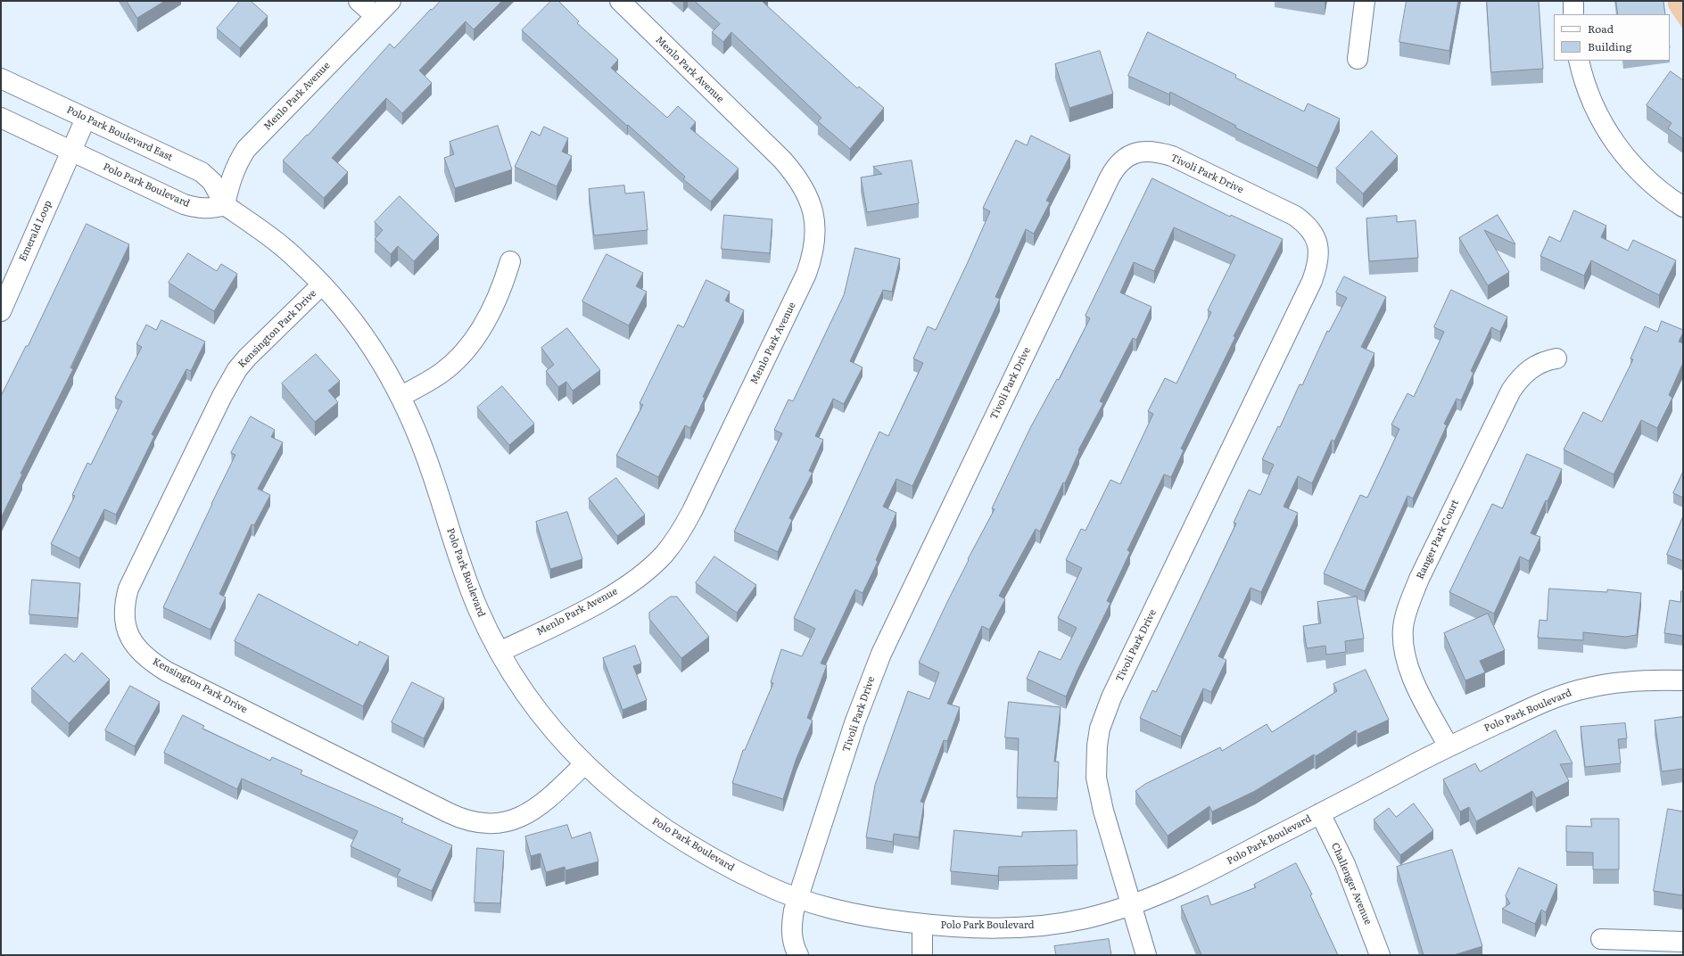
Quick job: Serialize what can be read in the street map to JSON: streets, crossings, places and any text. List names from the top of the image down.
{
  "streets": {
    "street": [
      "Menlo Park Avenue",
      "Polo Park Boulevard East",
      "Tivoli Park Drive",
      "Polo Park Boulevard",
      "Emerald Loop",
      "Kensington Park Drive",
      "Ranger Park Court",
      "Challenger Avenue"
    ]
  },
  "crossings": [
    ["Menlo Park Avenue", "Polo Park Boulevard East"],
    ["Menlo Park Avenue", "Polo Park Boulevard"],
    ["Polo Park Boulevard East", "Polo Park Boulevard"],
    ["Polo Park Boulevard East", "Emerald Loop"],
    ["Tivoli Park Drive", "Polo Park Boulevard"],
    ["Polo Park Boulevard", "Emerald Loop"],
    ["Polo Park Boulevard", "Kensington Park Drive"],
    ["Polo Park Boulevard", "Ranger Park Court"],
    ["Polo Park Boulevard", "Challenger Avenue"]
  ],
  "legend": ["Road", "Building"]
}
